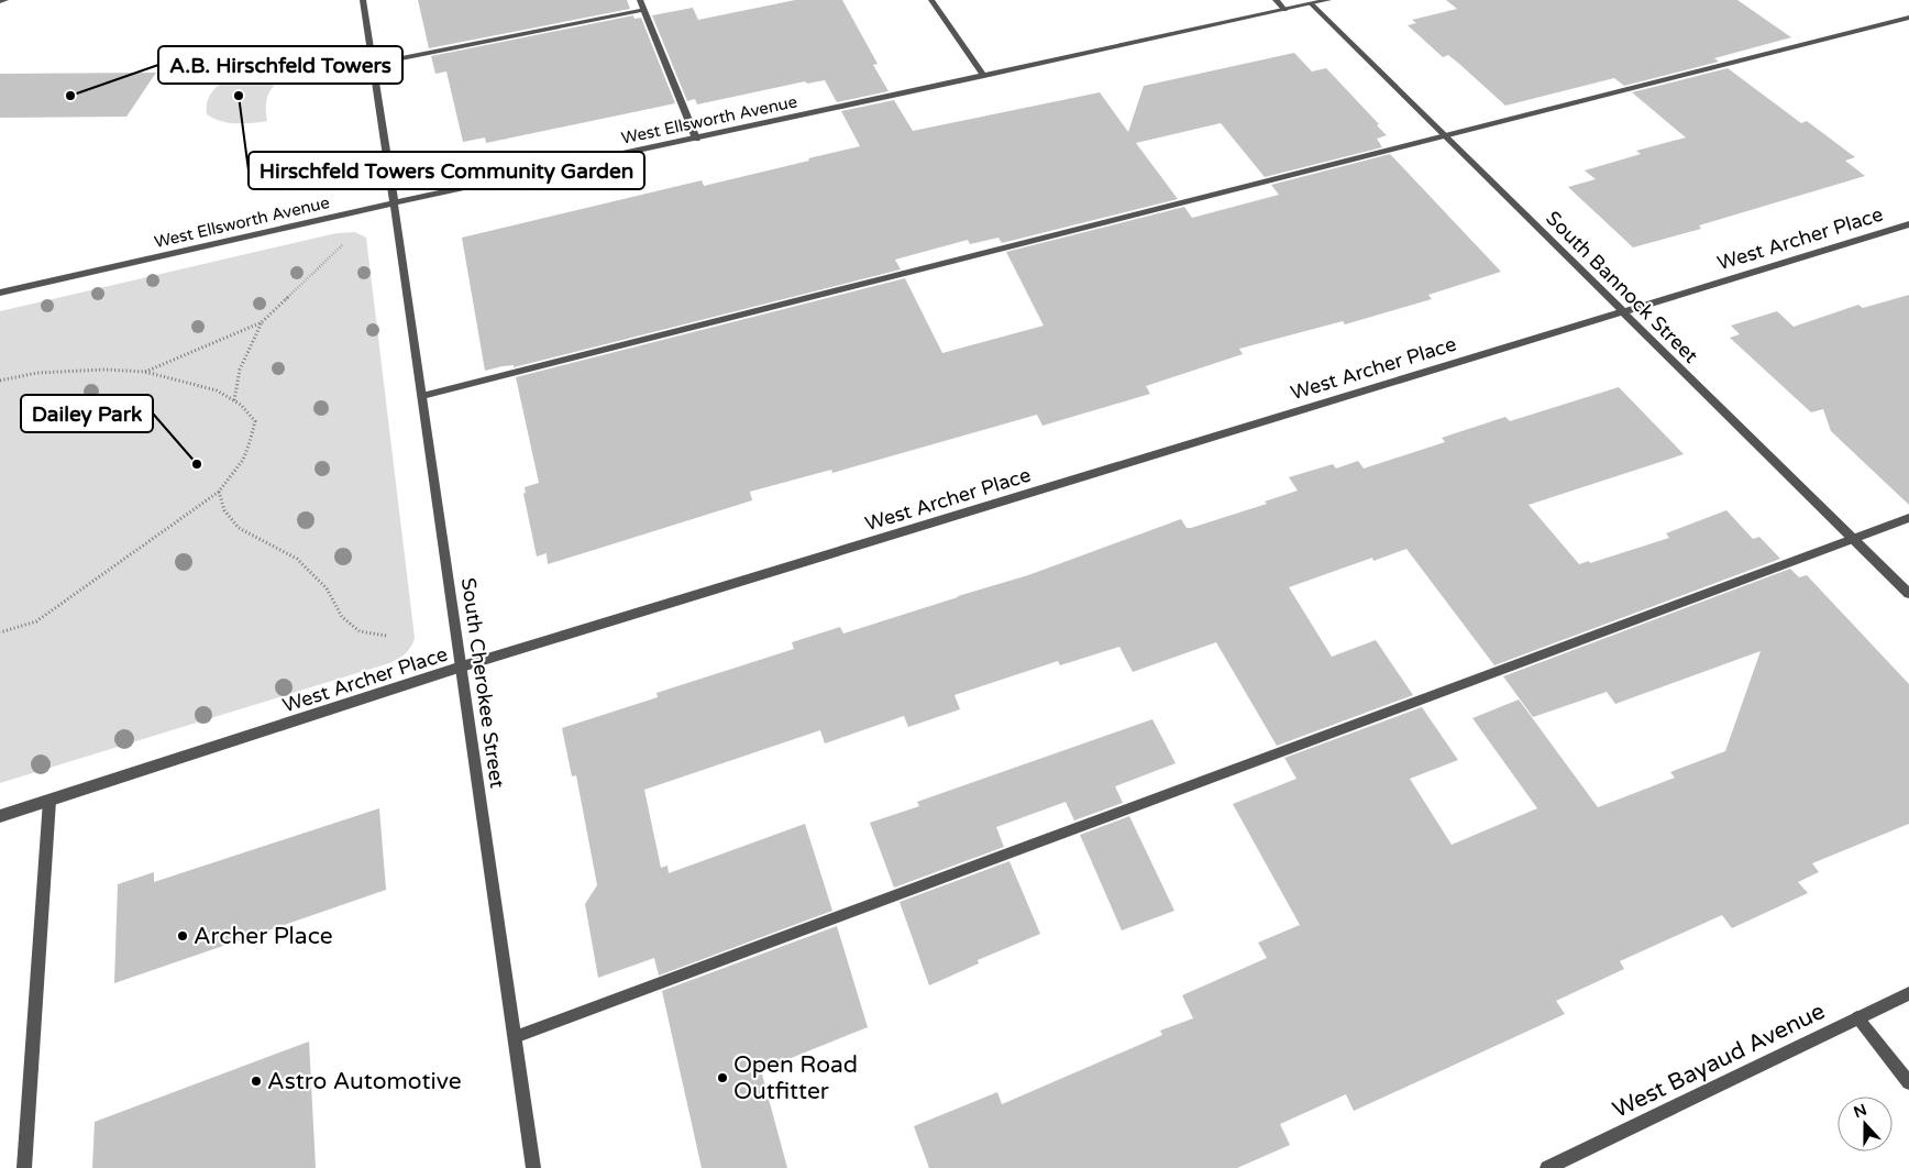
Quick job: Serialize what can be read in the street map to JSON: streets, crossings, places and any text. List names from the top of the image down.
{
  "streets": {
    "street": [
      "West Ellsworth Avenue",
      "West Archer Place",
      "South Bannock Street",
      "South Cherokee Street",
      "West Bayaud Avenue"
    ]
  },
  "crossings": [
    ["West Ellsworth Avenue", "South Bannock Street"],
    ["West Ellsworth Avenue", "South Cherokee Street"],
    ["West Archer Place", "South Bannock Street"],
    ["West Archer Place", "South Cherokee Street"]
  ],
  "places": [
    "A.B. Hirschfeld Towers",
    "Hirschfeld Towers Community Garden",
    "Dailey Park",
    "Archer Place",
    "Open Road Outfitter",
    "Astro Automotive"
  ],
  "north": "top"
}
